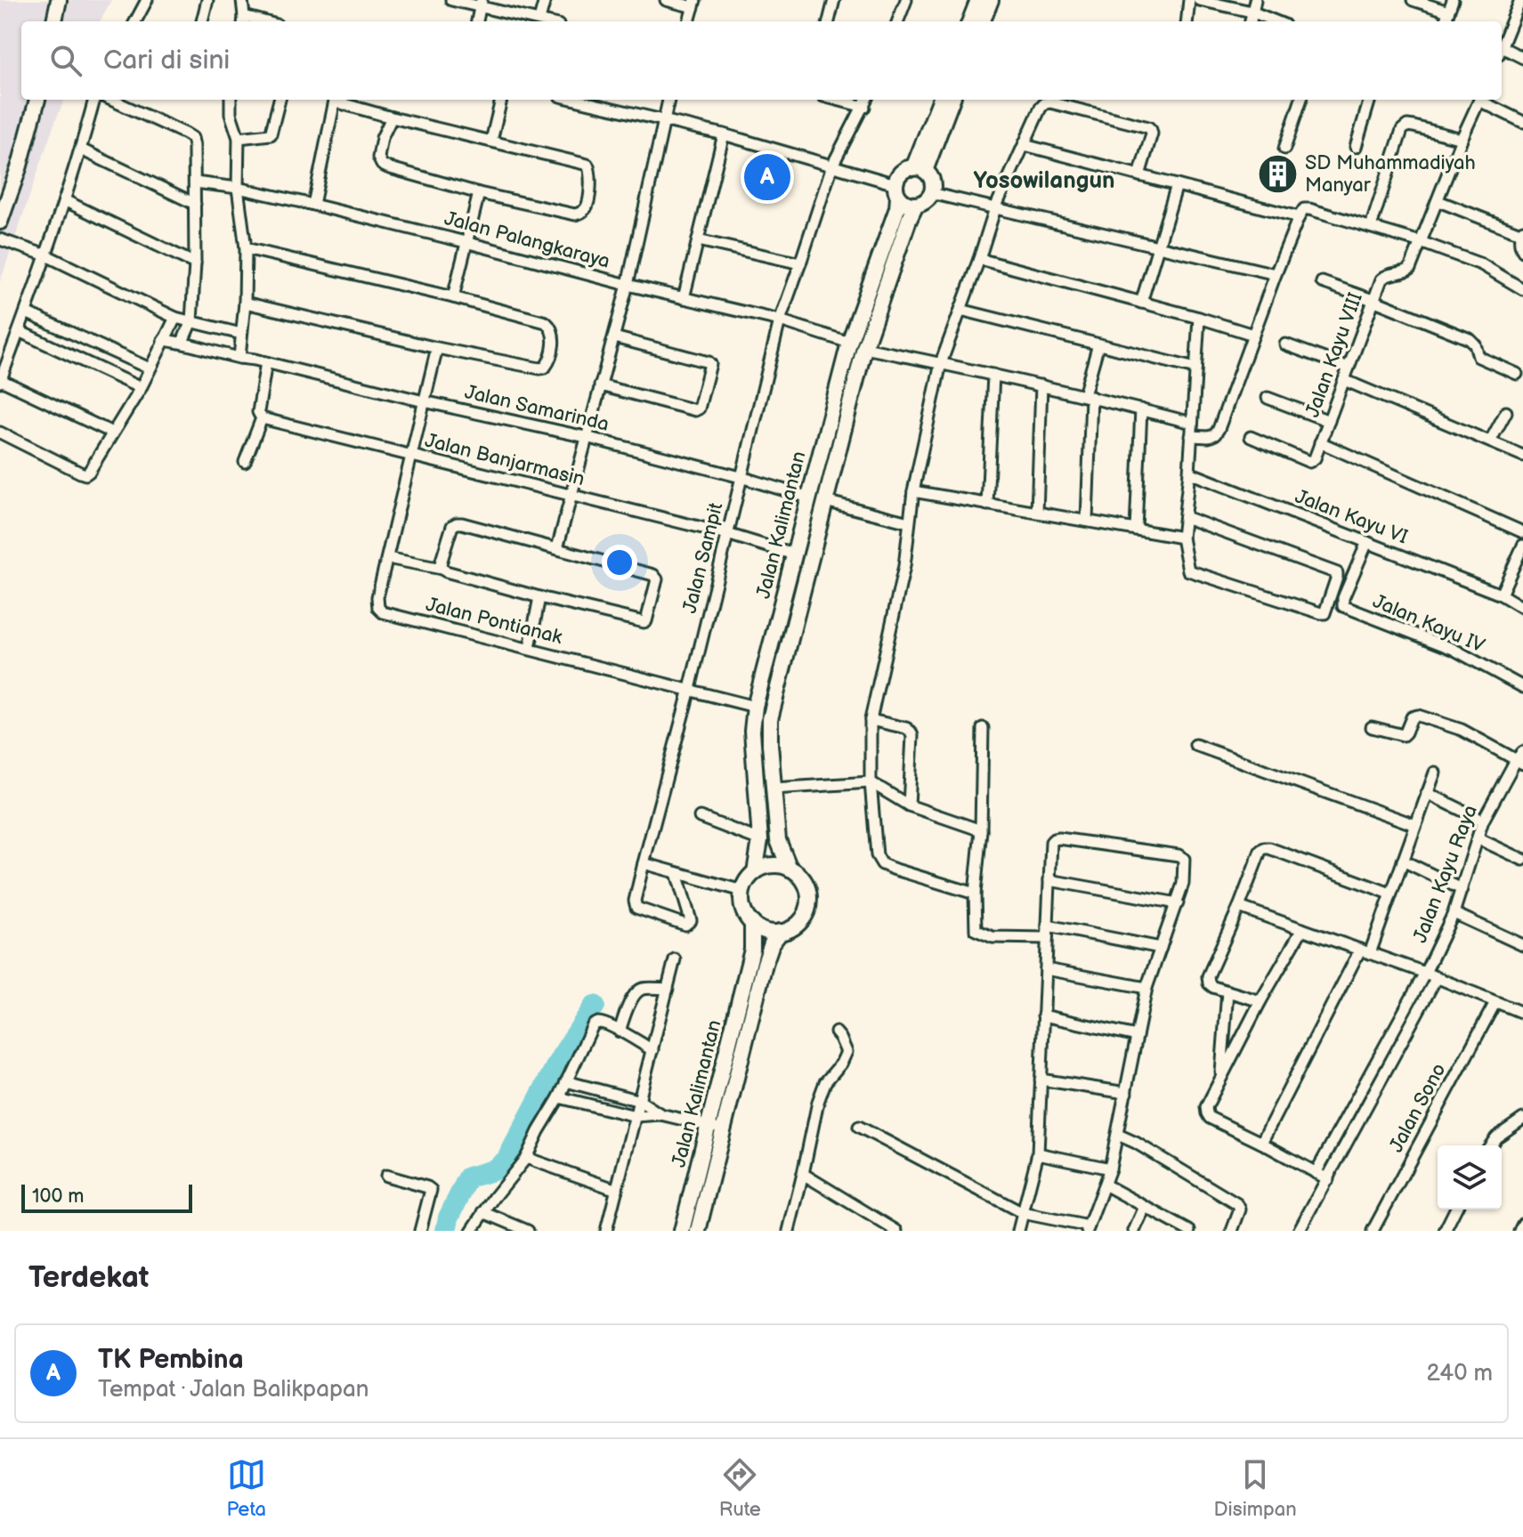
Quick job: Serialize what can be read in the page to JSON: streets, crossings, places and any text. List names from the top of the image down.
{
  "streets": {
    "main road": ["Jalan Kalimantan"],
    "street": [
      "Jalan Palangkaraya",
      "Jalan Kayu VIII",
      "Jalan Samarinda",
      "Jalan Banjarmasin",
      "Jalan Kayu VI",
      "Jalan Sampit",
      "Jalan Pontianak",
      "Jalan Kayu IV",
      "Jalan Kayu Raya",
      "Jalan Sono"
    ]
  },
  "crossings": [
    ["Jalan Palangkaraya", "Jalan Kalimantan"],
    ["Jalan Palangkaraya", "Jalan Sampit"],
    ["Jalan Samarinda", "Jalan Kalimantan"],
    ["Jalan Samarinda", "Jalan Sampit"],
    ["Jalan Samarinda", "Jalan Pontianak"],
    ["Jalan Banjarmasin", "Jalan Kalimantan"],
    ["Jalan Banjarmasin", "Jalan Sampit"],
    ["Jalan Banjarmasin", "Jalan Pontianak"],
    ["Jalan Kayu VI", "Jalan Kayu IV"],
    ["Jalan Kalimantan", "Jalan Pontianak"],
    ["Jalan Sampit", "Jalan Pontianak"]
  ],
  "districts": ["Yosowilangun"],
  "places": {
    "building": ["SD Muhammadiyah Manyar"]
  },
  "scale_bar": "100 m",
  "page": {
    "search": "Cari di sini",
    "pins": "A",
    "scale": "100 m",
    "heading": "Terdekat",
    "list": [
      {
        "mark": "A",
        "name": "TK Pembina",
        "note": "Tempat · Jalan Balikpapan",
        "value": "240 m"
      }
    ],
    "nav": ["Peta", "Rute", "Disimpan"]
  }
}
